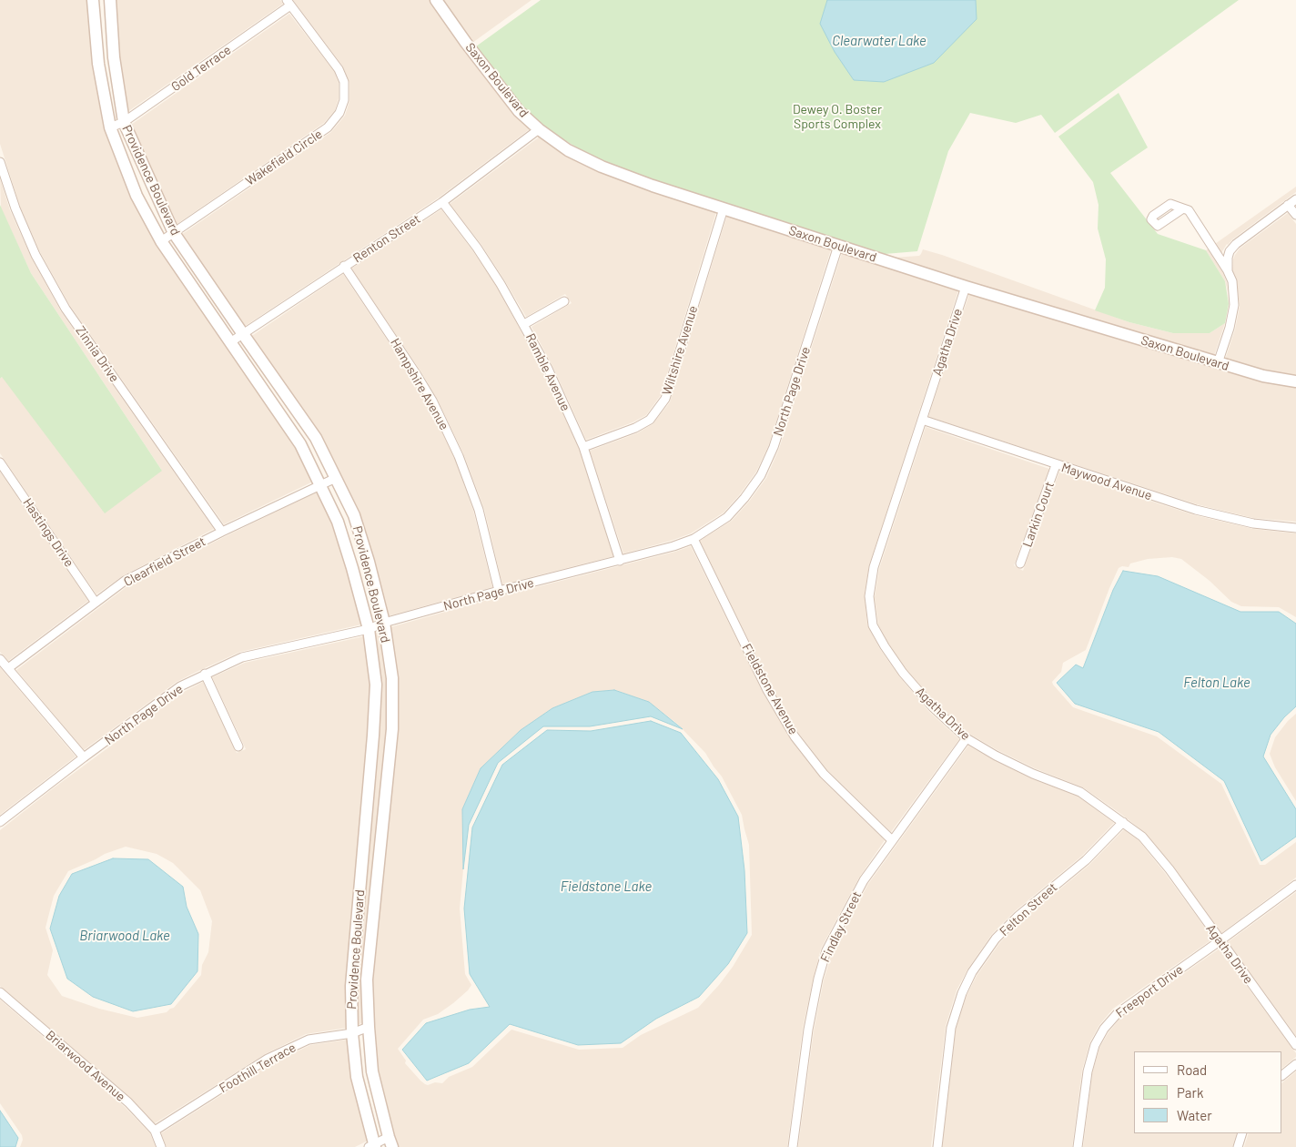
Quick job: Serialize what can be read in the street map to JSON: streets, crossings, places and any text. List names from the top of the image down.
{
  "streets": {
    "main road": ["Saxon Boulevard", "Providence Boulevard"],
    "street": [
      "Gold Terrace",
      "Wakefield Circle",
      "Renton Street",
      "Agatha Drive",
      "Wiltshire Avenue",
      "Zinnia Drive",
      "Ramble Avenue",
      "Hampshire Avenue",
      "North Page Drive",
      "Maywood Avenue",
      "Larkin Court",
      "Hastings Drive",
      "Clearfield Street",
      "Fieldstone Avenue",
      "Felton Street",
      "Findlay Street",
      "Freeport Drive",
      "Briarwood Avenue",
      "Foothill Terrace"
    ]
  },
  "crossings": [
    ["Gold Terrace", "Wakefield Circle"],
    ["Gold Terrace", "Providence Boulevard"],
    ["Saxon Boulevard", "Renton Street"],
    ["Saxon Boulevard", "Agatha Drive"],
    ["Saxon Boulevard", "Wiltshire Avenue"],
    ["Saxon Boulevard", "North Page Drive"],
    ["Wakefield Circle", "Providence Boulevard"],
    ["Providence Boulevard", "Renton Street"],
    ["Providence Boulevard", "North Page Drive"],
    ["Providence Boulevard", "Clearfield Street"],
    ["Providence Boulevard", "Foothill Terrace"],
    ["Renton Street", "Ramble Avenue"],
    ["Renton Street", "Hampshire Avenue"],
    ["Agatha Drive", "Maywood Avenue"],
    ["Agatha Drive", "Felton Street"],
    ["Agatha Drive", "Findlay Street"],
    ["Agatha Drive", "Freeport Drive"],
    ["Wiltshire Avenue", "Ramble Avenue"],
    ["Zinnia Drive", "Clearfield Street"],
    ["Ramble Avenue", "North Page Drive"],
    ["Hampshire Avenue", "North Page Drive"],
    ["North Page Drive", "Fieldstone Avenue"],
    ["Maywood Avenue", "Larkin Court"],
    ["Hastings Drive", "Clearfield Street"],
    ["Fieldstone Avenue", "Findlay Street"],
    ["Briarwood Avenue", "Foothill Terrace"]
  ],
  "water": [
    "Clearwater Lake",
    "Felton Lake",
    "Fieldstone Lake",
    "Briarwood Lake"
  ],
  "parks": ["Dewey O. Boster Sports Complex"],
  "legend": ["Road", "Park", "Water"]
}
